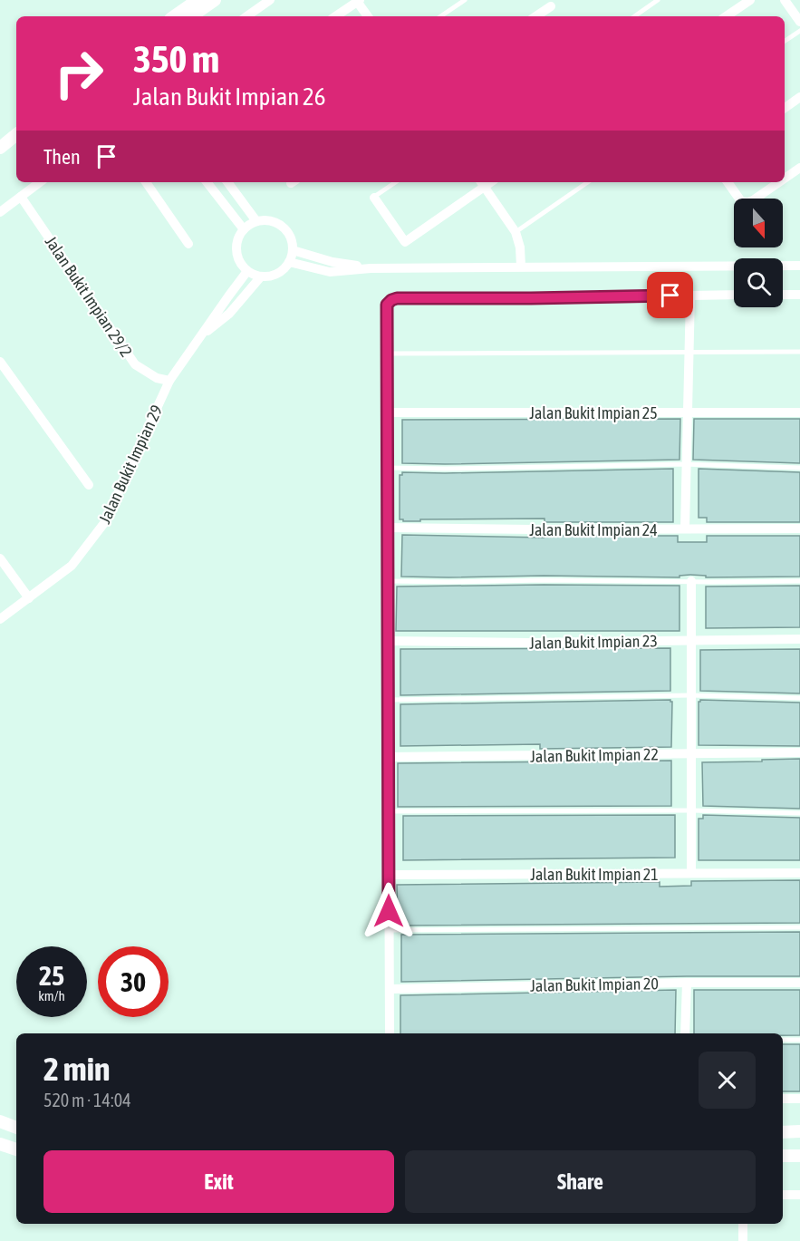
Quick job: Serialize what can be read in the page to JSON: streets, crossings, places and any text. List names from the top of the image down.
{
  "streets": {
    "street": [
      "Jalan Bukit Impian 29/2",
      "Jalan Bukit Impian 25",
      "Jalan Bukit Impian 29",
      "Jalan Bukit Impian 24",
      "Jalan Bukit Impian 23",
      "Jalan Bukit Impian 22",
      "Jalan Bukit Impian 21",
      "Jalan Bukit Impian 20"
    ]
  },
  "crossings": [
    ["Jalan Bukit Impian 29/2", "Jalan Bukit Impian 29"]
  ],
  "north": "bottom",
  "page": {
    "turn": ["350 m", "Jalan Bukit Impian 26"],
    "then": "Then",
    "speed": "25 km/h",
    "limit": "30",
    "heading": ["2 min", "520 m · 14:04"],
    "buttons": ["Exit", "Share"]
  }
}
